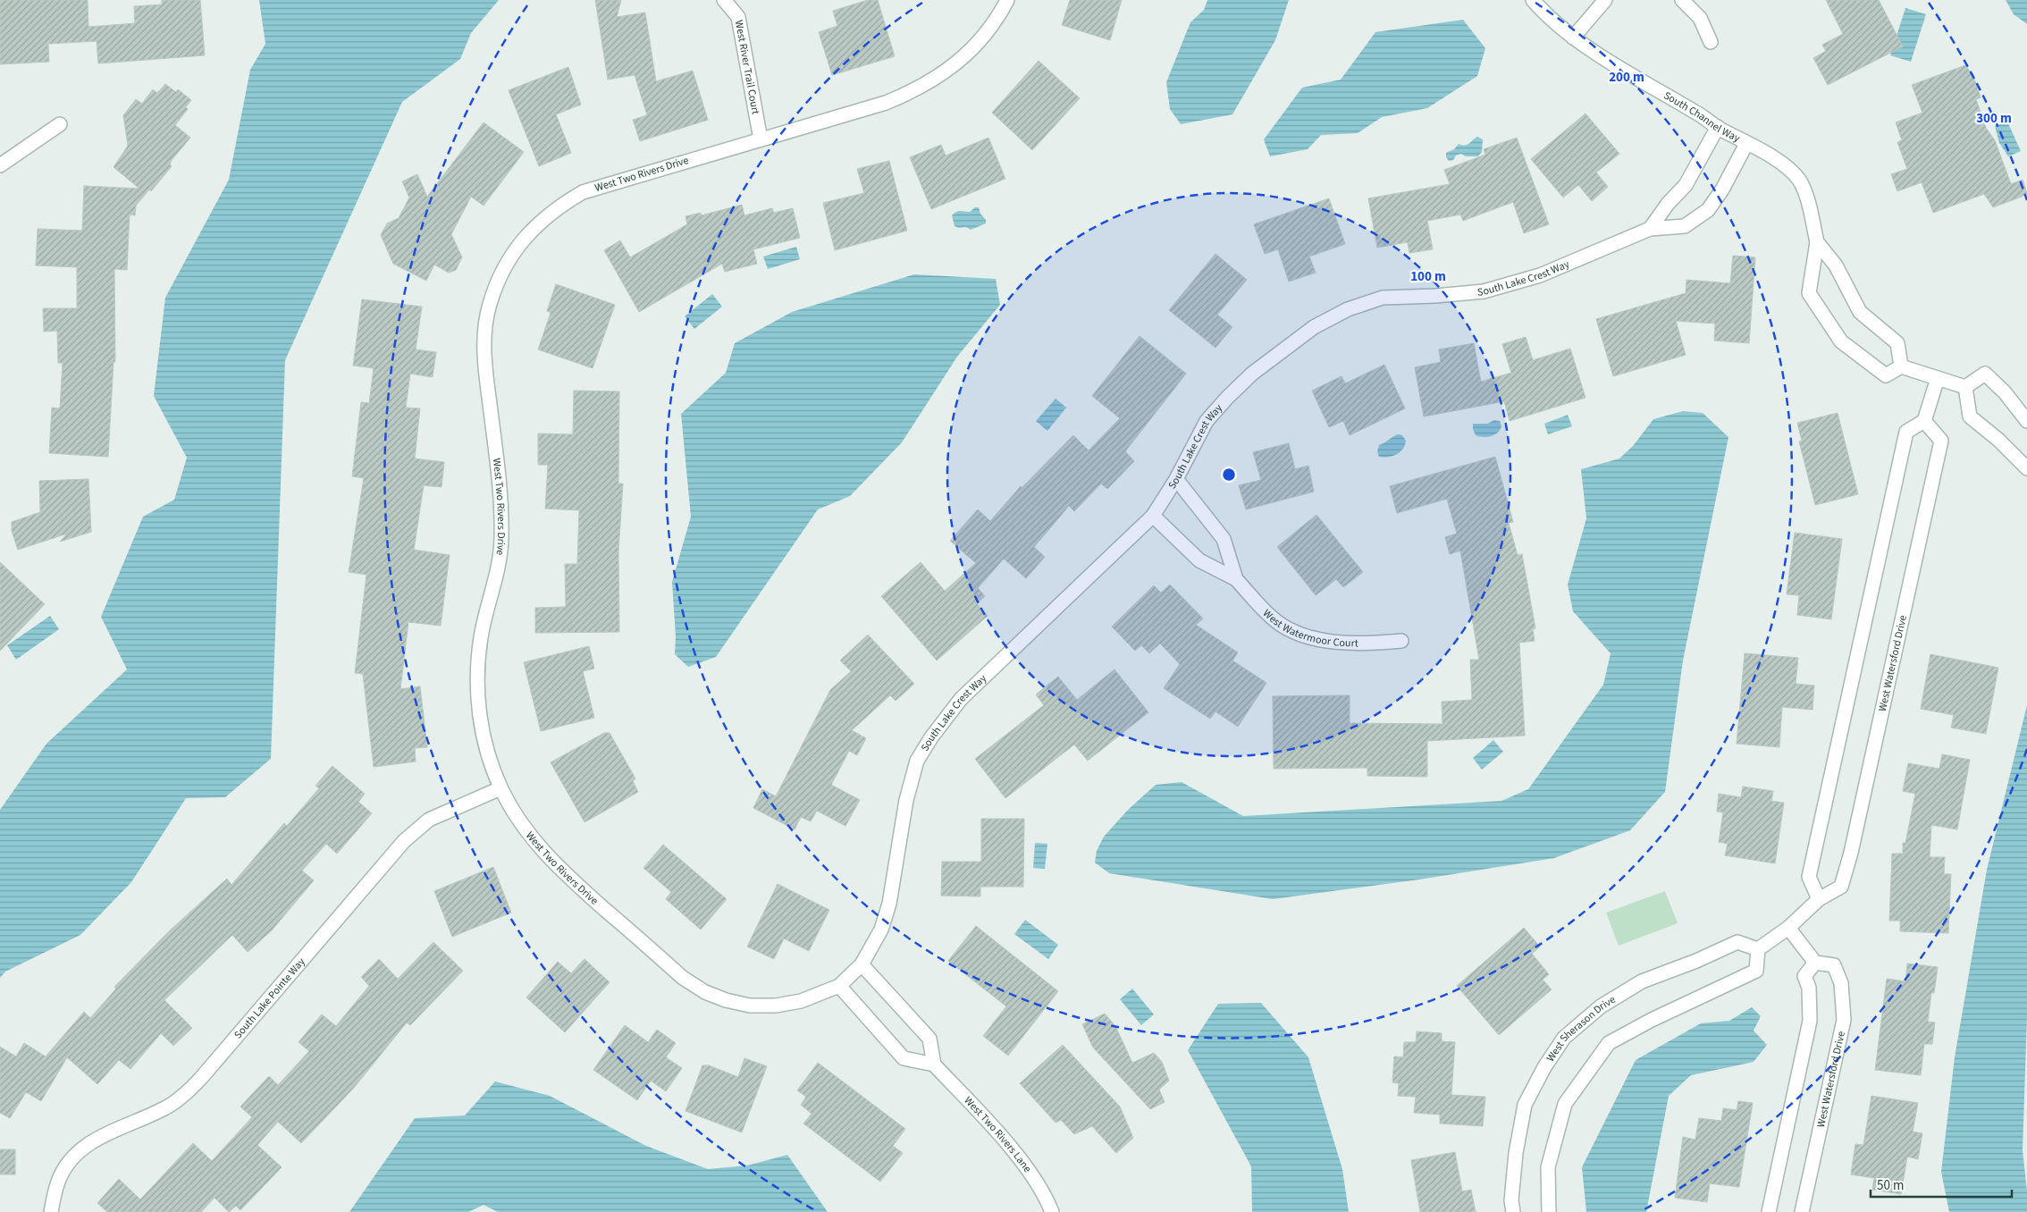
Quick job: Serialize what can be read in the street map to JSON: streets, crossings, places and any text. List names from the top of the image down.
{
  "streets": {
    "street": [
      "West River Trail Court",
      "South Channel Way",
      "West Two Rivers Drive",
      "South Lake Crest Way",
      "West Watermoor Court",
      "West Watersford Drive",
      "South Lake Pointe Way",
      "West Sherason Drive",
      "West Two Rivers Lane"
    ]
  },
  "crossings": [
    ["West River Trail Court", "West Two Rivers Drive"],
    ["South Channel Way", "South Lake Crest Way"],
    ["West Two Rivers Drive", "South Lake Crest Way"],
    ["West Two Rivers Drive", "South Lake Pointe Way"],
    ["South Lake Crest Way", "West Watermoor Court"]
  ],
  "scale_bar": "50 m",
  "rings": ["200 m", "300 m", "100 m"]
}
